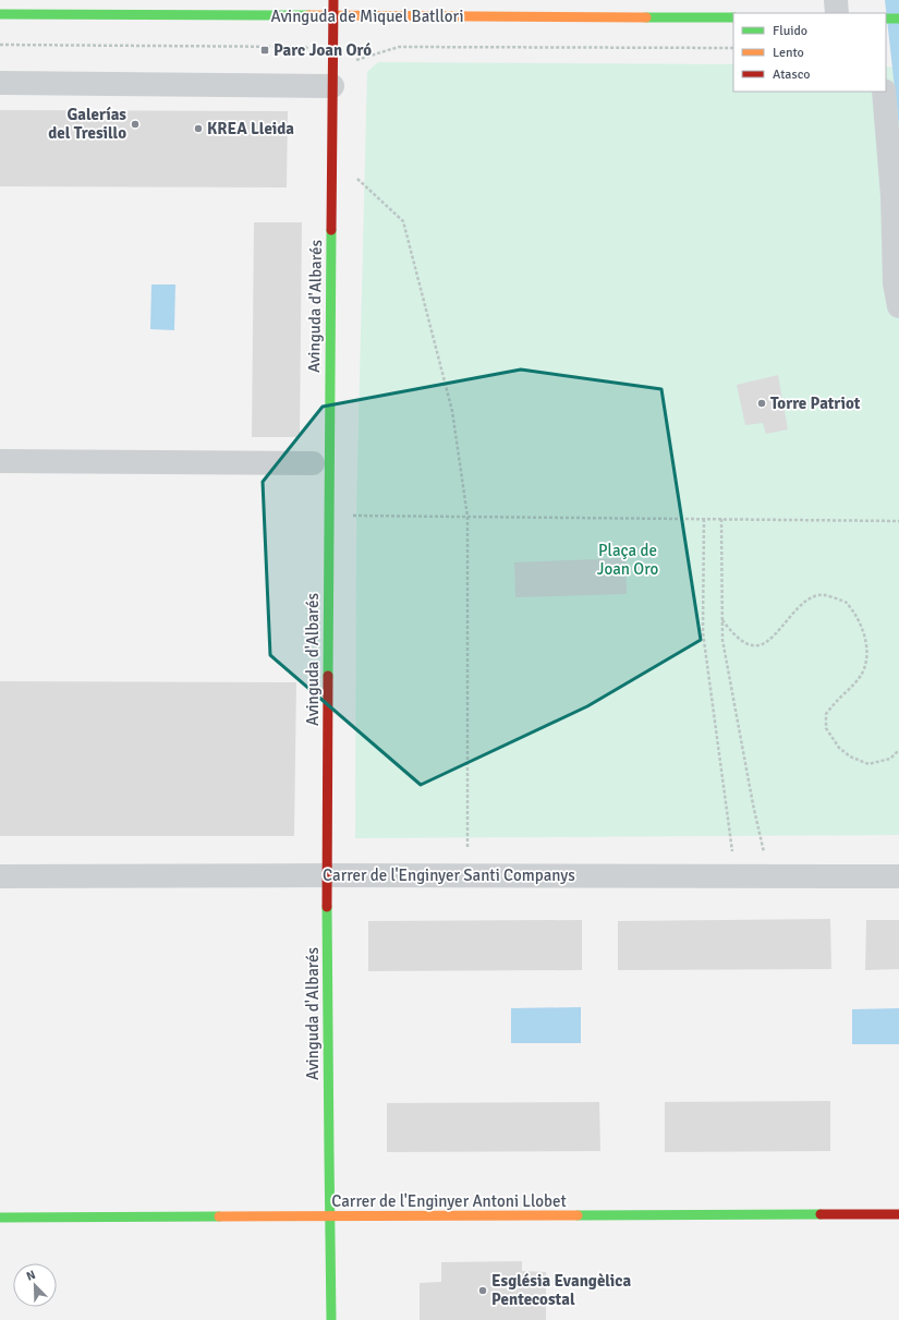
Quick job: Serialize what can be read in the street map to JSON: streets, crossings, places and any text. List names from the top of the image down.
{
  "streets": {
    "street": [
      "Avinguda de Miquel Batllori",
      "Avinguda d'Albarés",
      "Carrer de l'Enginyer Santi Companys",
      "Carrer de l'Enginyer Antoni Llobet"
    ]
  },
  "crossings": [
    ["Avinguda de Miquel Batllori", "Avinguda d'Albarés"],
    ["Avinguda d'Albarés", "Carrer de l'Enginyer Santi Companys"],
    ["Avinguda d'Albarés", "Carrer de l'Enginyer Antoni Llobet"]
  ],
  "parks": ["Plaça de Joan Oro"],
  "places": {
    "transit": ["Parc Joan Oró"],
    "other": [
      "Galerías del Tresillo",
      "KREA Lleida",
      "Torre Patriot",
      "Església Evangèlica Pentecostal"
    ]
  },
  "legend": ["Fluido", "Lento", "Atasco"],
  "north": "top left"
}
